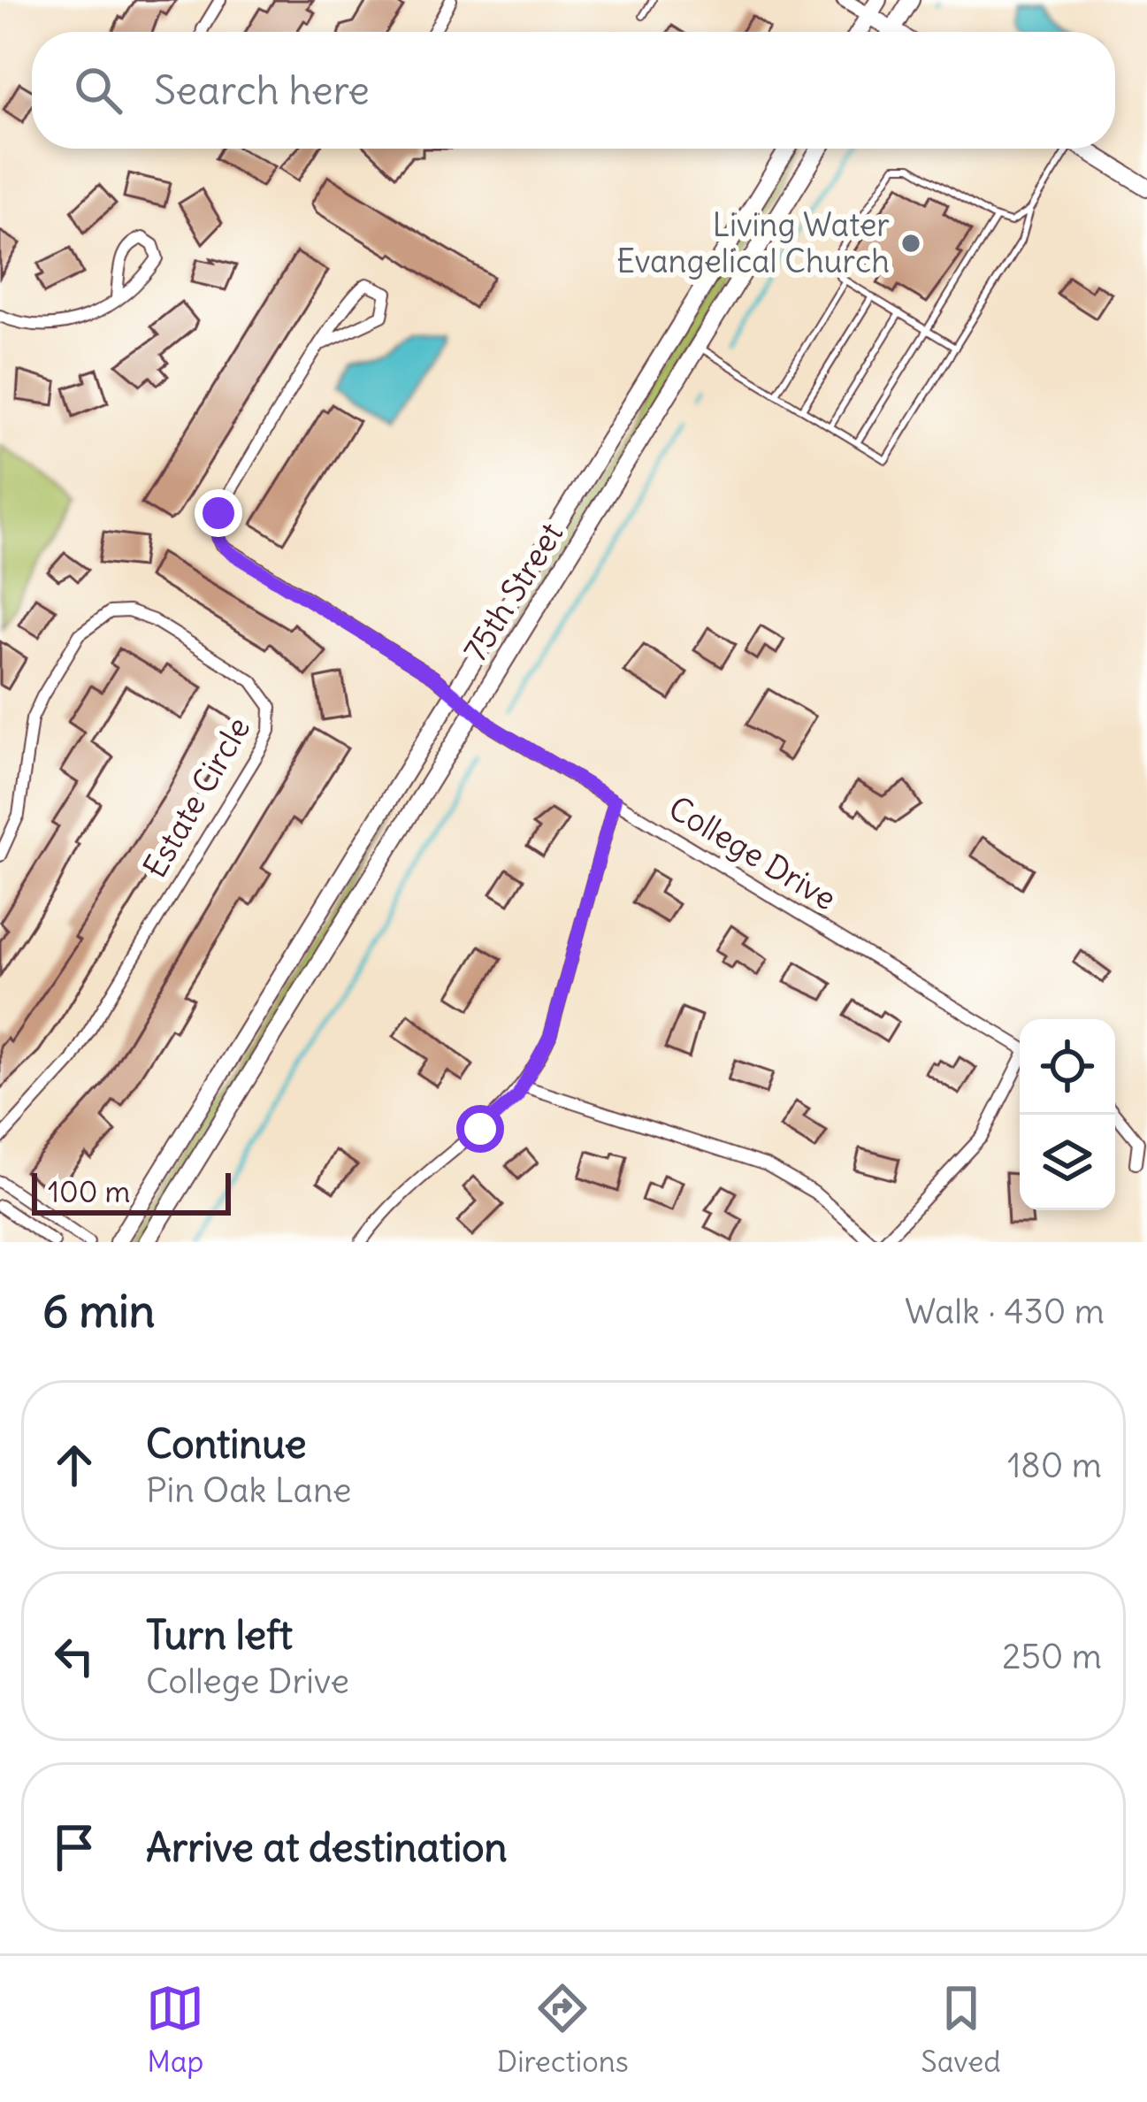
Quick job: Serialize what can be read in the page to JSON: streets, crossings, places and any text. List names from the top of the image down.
{
  "streets": {
    "main road": ["75th Street"],
    "street": ["Estate Circle", "College Drive"]
  },
  "crossings": [
    ["75th Street", "College Drive"]
  ],
  "places": ["Living Water Evangelical Church"],
  "scale_bar": "100 m",
  "page": {
    "search": "Search here",
    "scale": "100 m",
    "heading": ["6 min", "Walk · 430 m"],
    "list": [
      ["Continue", "Pin Oak Lane", "180 m"],
      ["Turn left", "College Drive", "250 m"],
      "Arrive at destination"
    ],
    "nav": ["Map", "Directions", "Saved"]
  }
}
